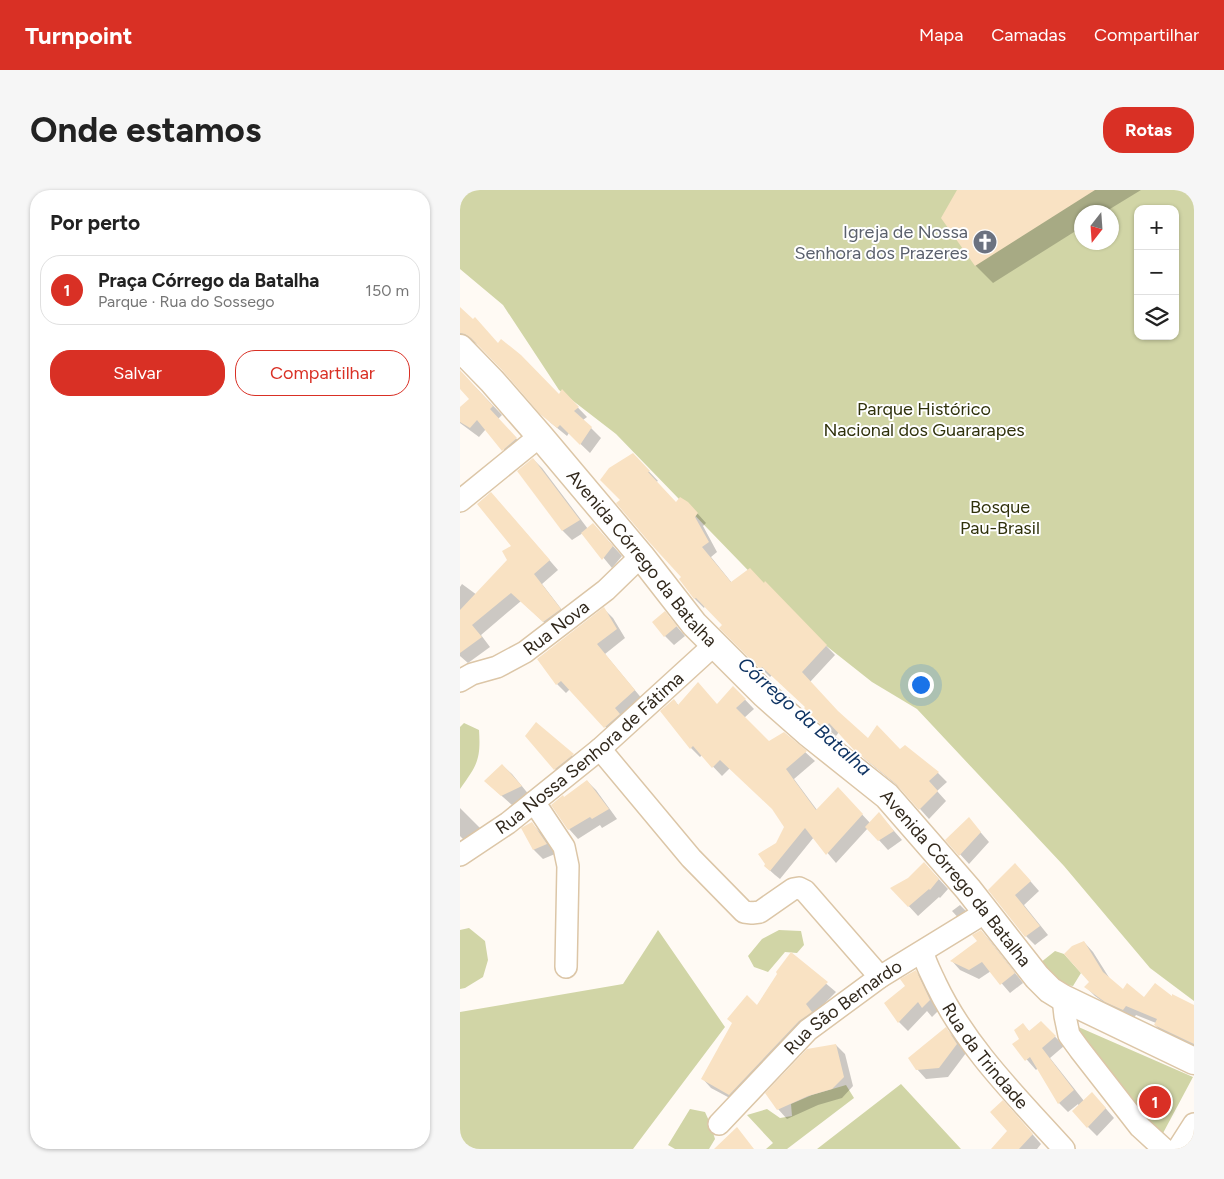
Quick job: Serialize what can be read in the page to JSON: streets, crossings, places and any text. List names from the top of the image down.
{
  "streets": {
    "street": [
      "Avenida Córrego da Batalha",
      "Rua Nova",
      "Rua Nossa Senhora de Fátima",
      "Rua São Bernardo",
      "Rua da Trindade"
    ]
  },
  "crossings": [
    ["Avenida Córrego da Batalha", "Rua Nova"],
    ["Avenida Córrego da Batalha", "Rua Nossa Senhora de Fátima"],
    ["Avenida Córrego da Batalha", "Rua São Bernardo"],
    ["Rua São Bernardo", "Rua da Trindade"]
  ],
  "water": ["Córrego da Batalha"],
  "parks": ["Parque Histórico Nacional dos Guararapes", "Bosque Pau-Brasil"],
  "places": {
    "church": ["Igreja de Nossa Senhora dos Prazeres"]
  },
  "north": "bottom",
  "page": {
    "header": "Turnpoint",
    "nav": ["Mapa", "Camadas", "Compartilhar"],
    "buttons": [
      "Rotas",
      ["Salvar", "Compartilhar"]
    ],
    "title": "Onde estamos",
    "heading": "Por perto",
    "map_buttons": ["+", "−"],
    "list": [
      {
        "mark": "1",
        "name": "Praça Córrego da Batalha",
        "note": "Parque · Rua do Sossego",
        "value": "150 m"
      }
    ],
    "pins": "1"
  }
}
